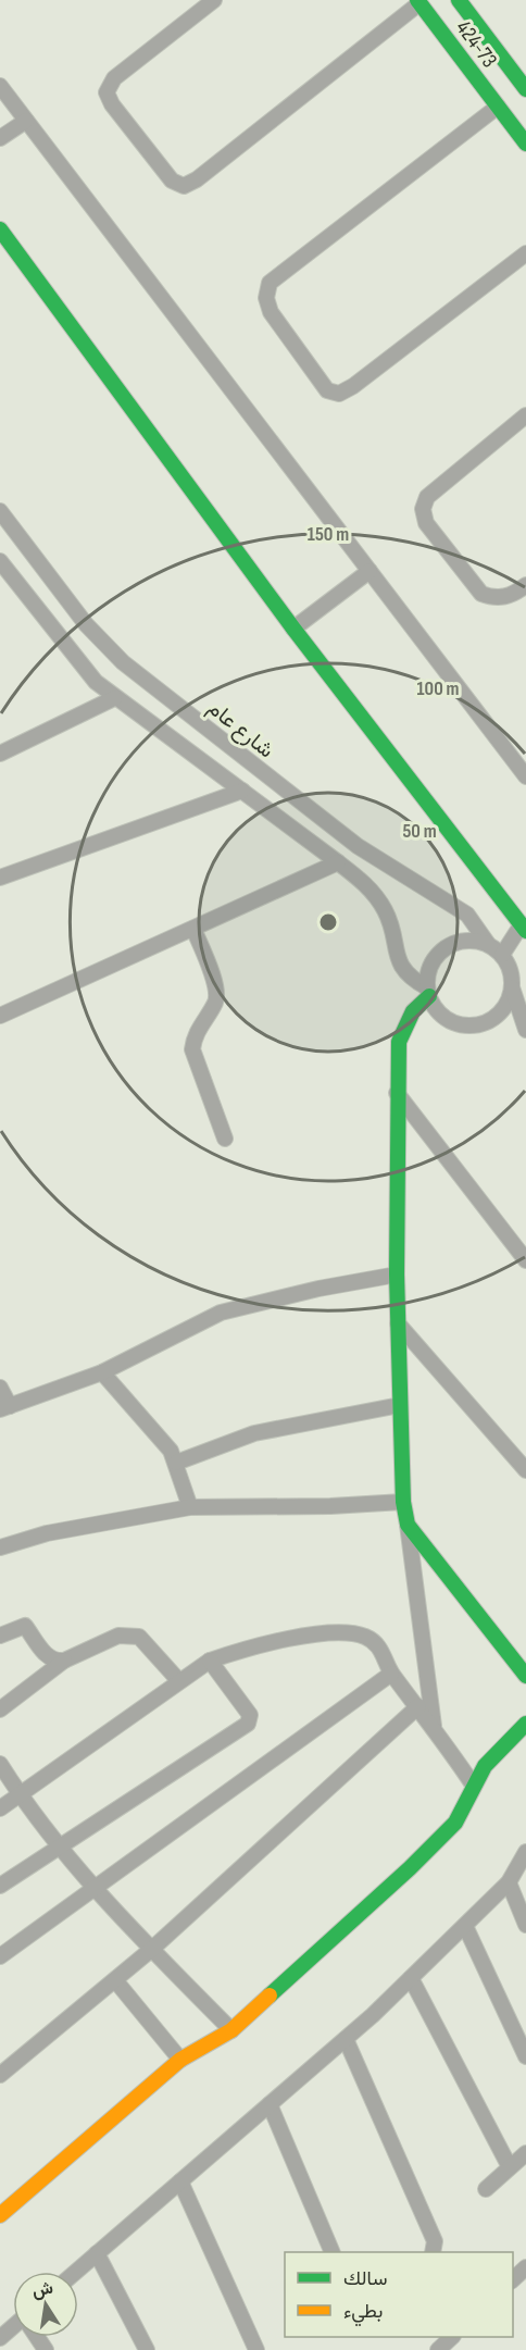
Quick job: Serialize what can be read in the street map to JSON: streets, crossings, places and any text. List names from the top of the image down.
{
  "streets": {
    "street": ["424-73", "شارع عام"]
  },
  "legend": ["سالك", "بطيء"],
  "north": "top",
  "rings": ["150 m", "100 m", "50 m"]
}
